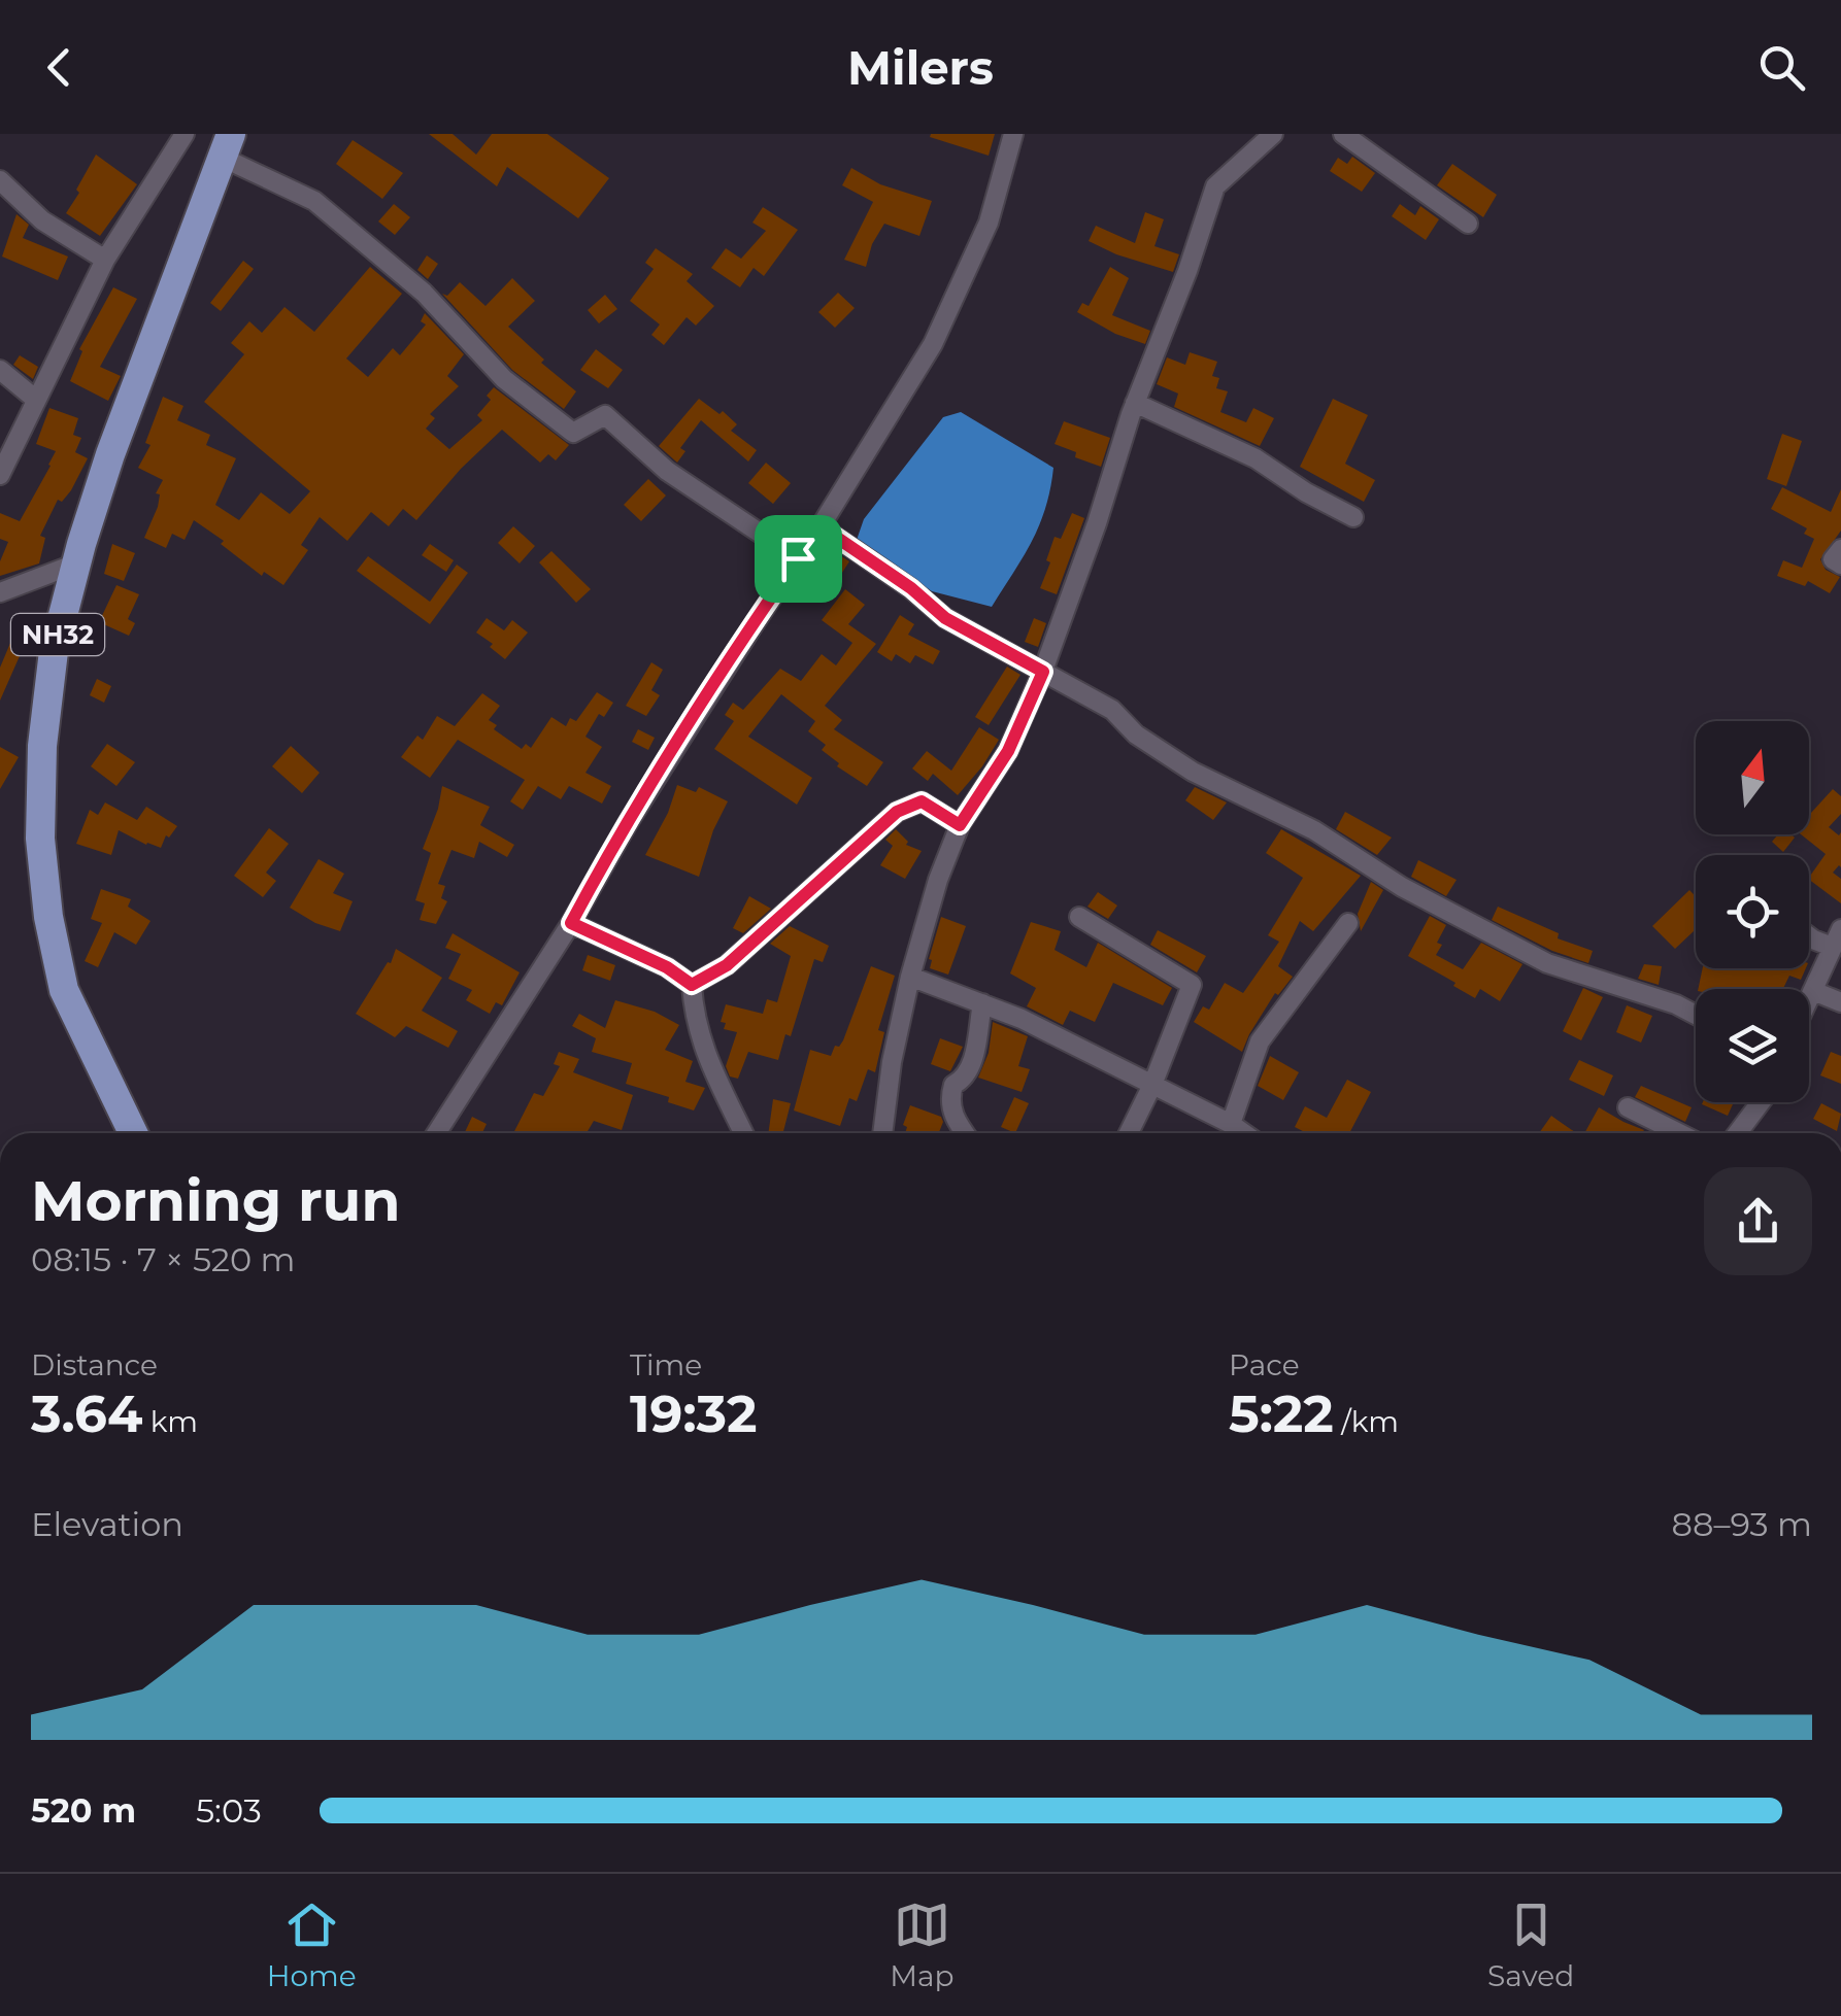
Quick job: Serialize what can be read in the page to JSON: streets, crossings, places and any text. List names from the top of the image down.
{
  "streets": {
    "main road": ["NH32"]
  },
  "north": "top",
  "page": {
    "header": "Milers",
    "heading": ["Morning run", "08:15 · 7 × 520 m"],
    "stats": [
      ["Distance", "3.64 km"],
      ["Time", "19:32"],
      ["Pace", "5:22 /km"]
    ],
    "chart": ["Elevation", "88–93 m"],
    "list": [
      {
        "name": "520 m",
        "note": "5:03"
      }
    ],
    "tabs": ["Home", "Map", "Saved"]
  }
}
